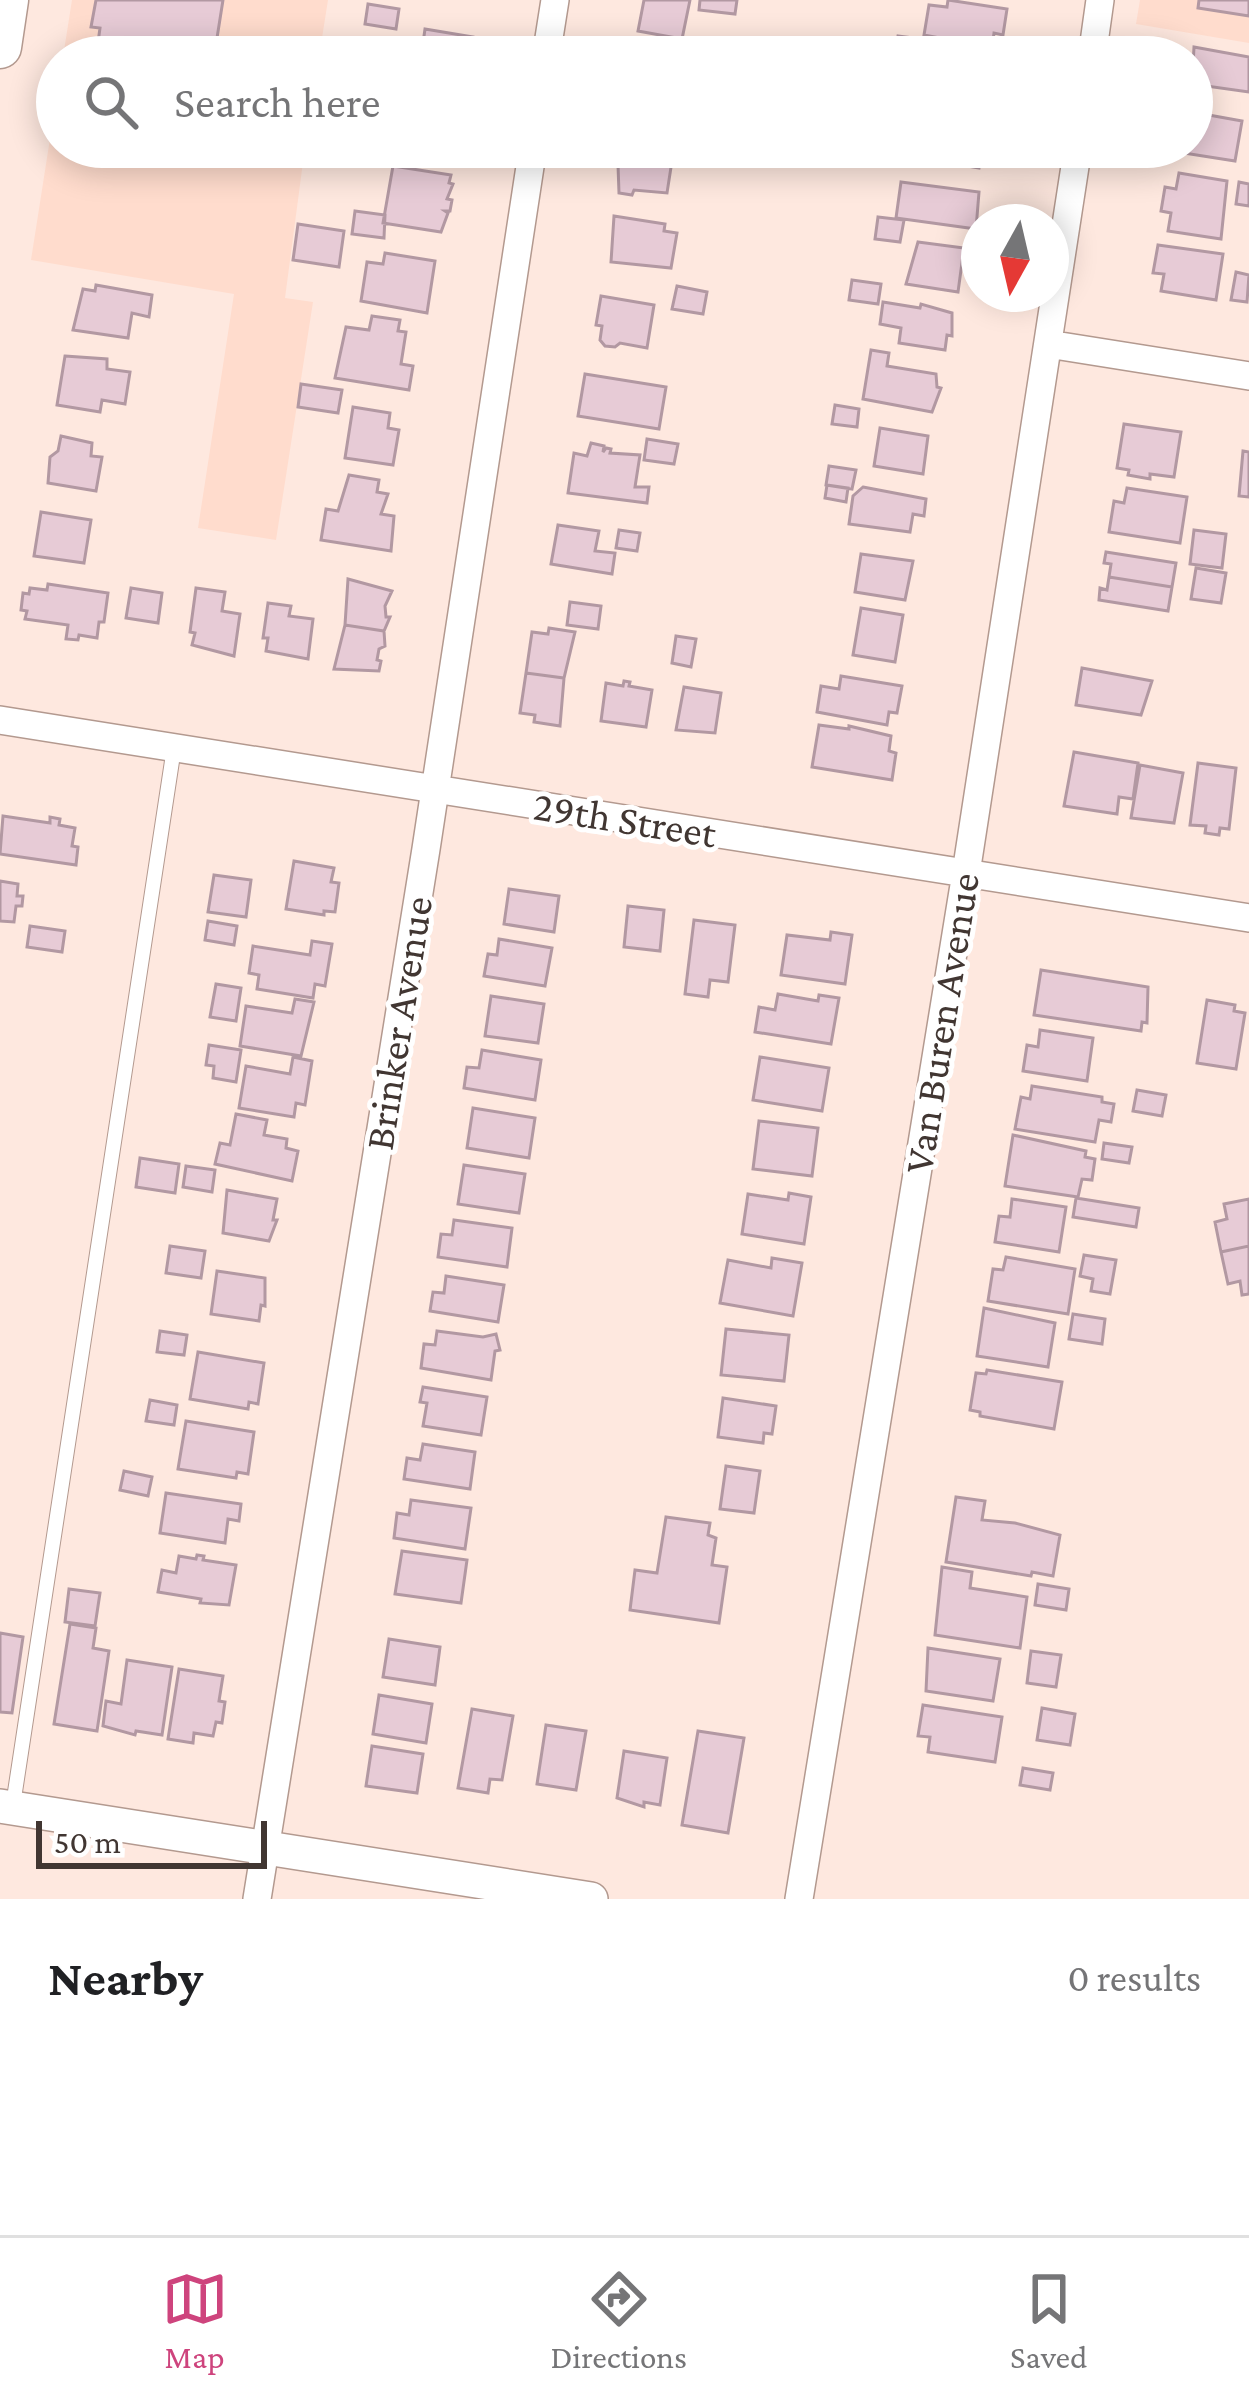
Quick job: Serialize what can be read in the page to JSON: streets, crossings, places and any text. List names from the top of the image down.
{
  "streets": {
    "street": ["29th Street", "Brinker Avenue", "Van Buren Avenue"]
  },
  "crossings": [
    ["29th Street", "Brinker Avenue"],
    ["29th Street", "Van Buren Avenue"]
  ],
  "scale_bar": "50 m",
  "north": "bottom",
  "page": {
    "search": "Search here",
    "scale": "50 m",
    "heading": ["Nearby", "0 results"],
    "nav": ["Map", "Directions", "Saved"]
  }
}
